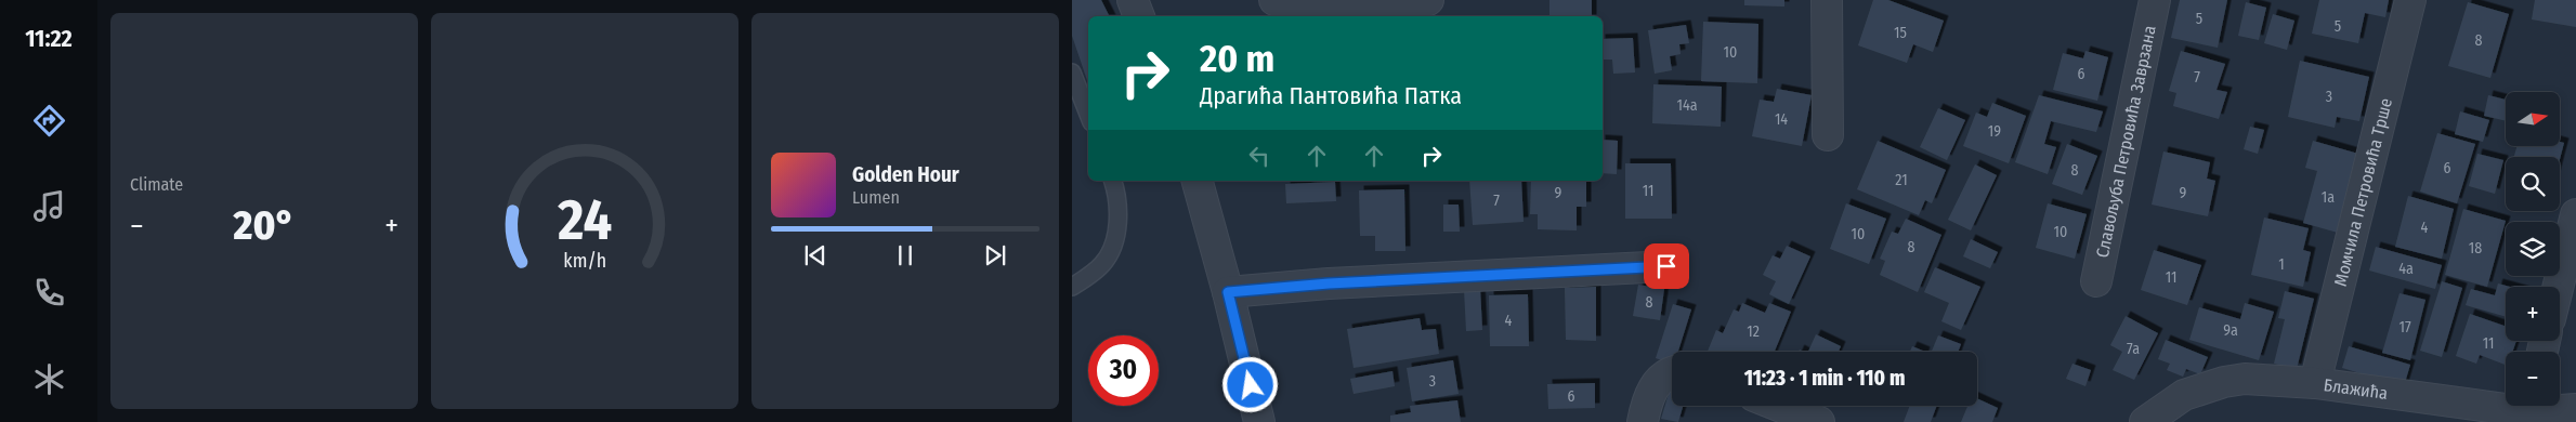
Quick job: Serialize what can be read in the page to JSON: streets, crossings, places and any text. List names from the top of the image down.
{
  "streets": {
    "street": ["Славољуба Петровића Заврзана", "Момчила Петровића Трше", "Блажића"]
  },
  "crossings": [
    ["Момчила Петровића Трше", "Блажића"]
  ],
  "house_numbers": [
    "5",
    "5",
    "15",
    "8",
    "10",
    "6",
    "7",
    "3",
    "14a",
    "14",
    "19",
    "6",
    "8",
    "21",
    "11",
    "9",
    "9",
    "1a",
    "7",
    "4",
    "10",
    "10",
    "8",
    "18",
    "1",
    "4a",
    "11",
    "8",
    "4",
    "17",
    "9a",
    "12",
    "11",
    "7a",
    "3",
    "6"
  ],
  "north": "right",
  "page": {
    "tabs": "11:22",
    "tile": "Climate",
    "turn": ["20 m", "Драгића Пантовића Патка"],
    "map_buttons": ["+", "−"],
    "song": ["Golden Hour", "Lumen"],
    "heat": ["−", "20°", "+"],
    "limit": "30",
    "trip": "11:23 · 1 min · 110 m",
    "gauge": ["24", "km/h"]
  }
}
